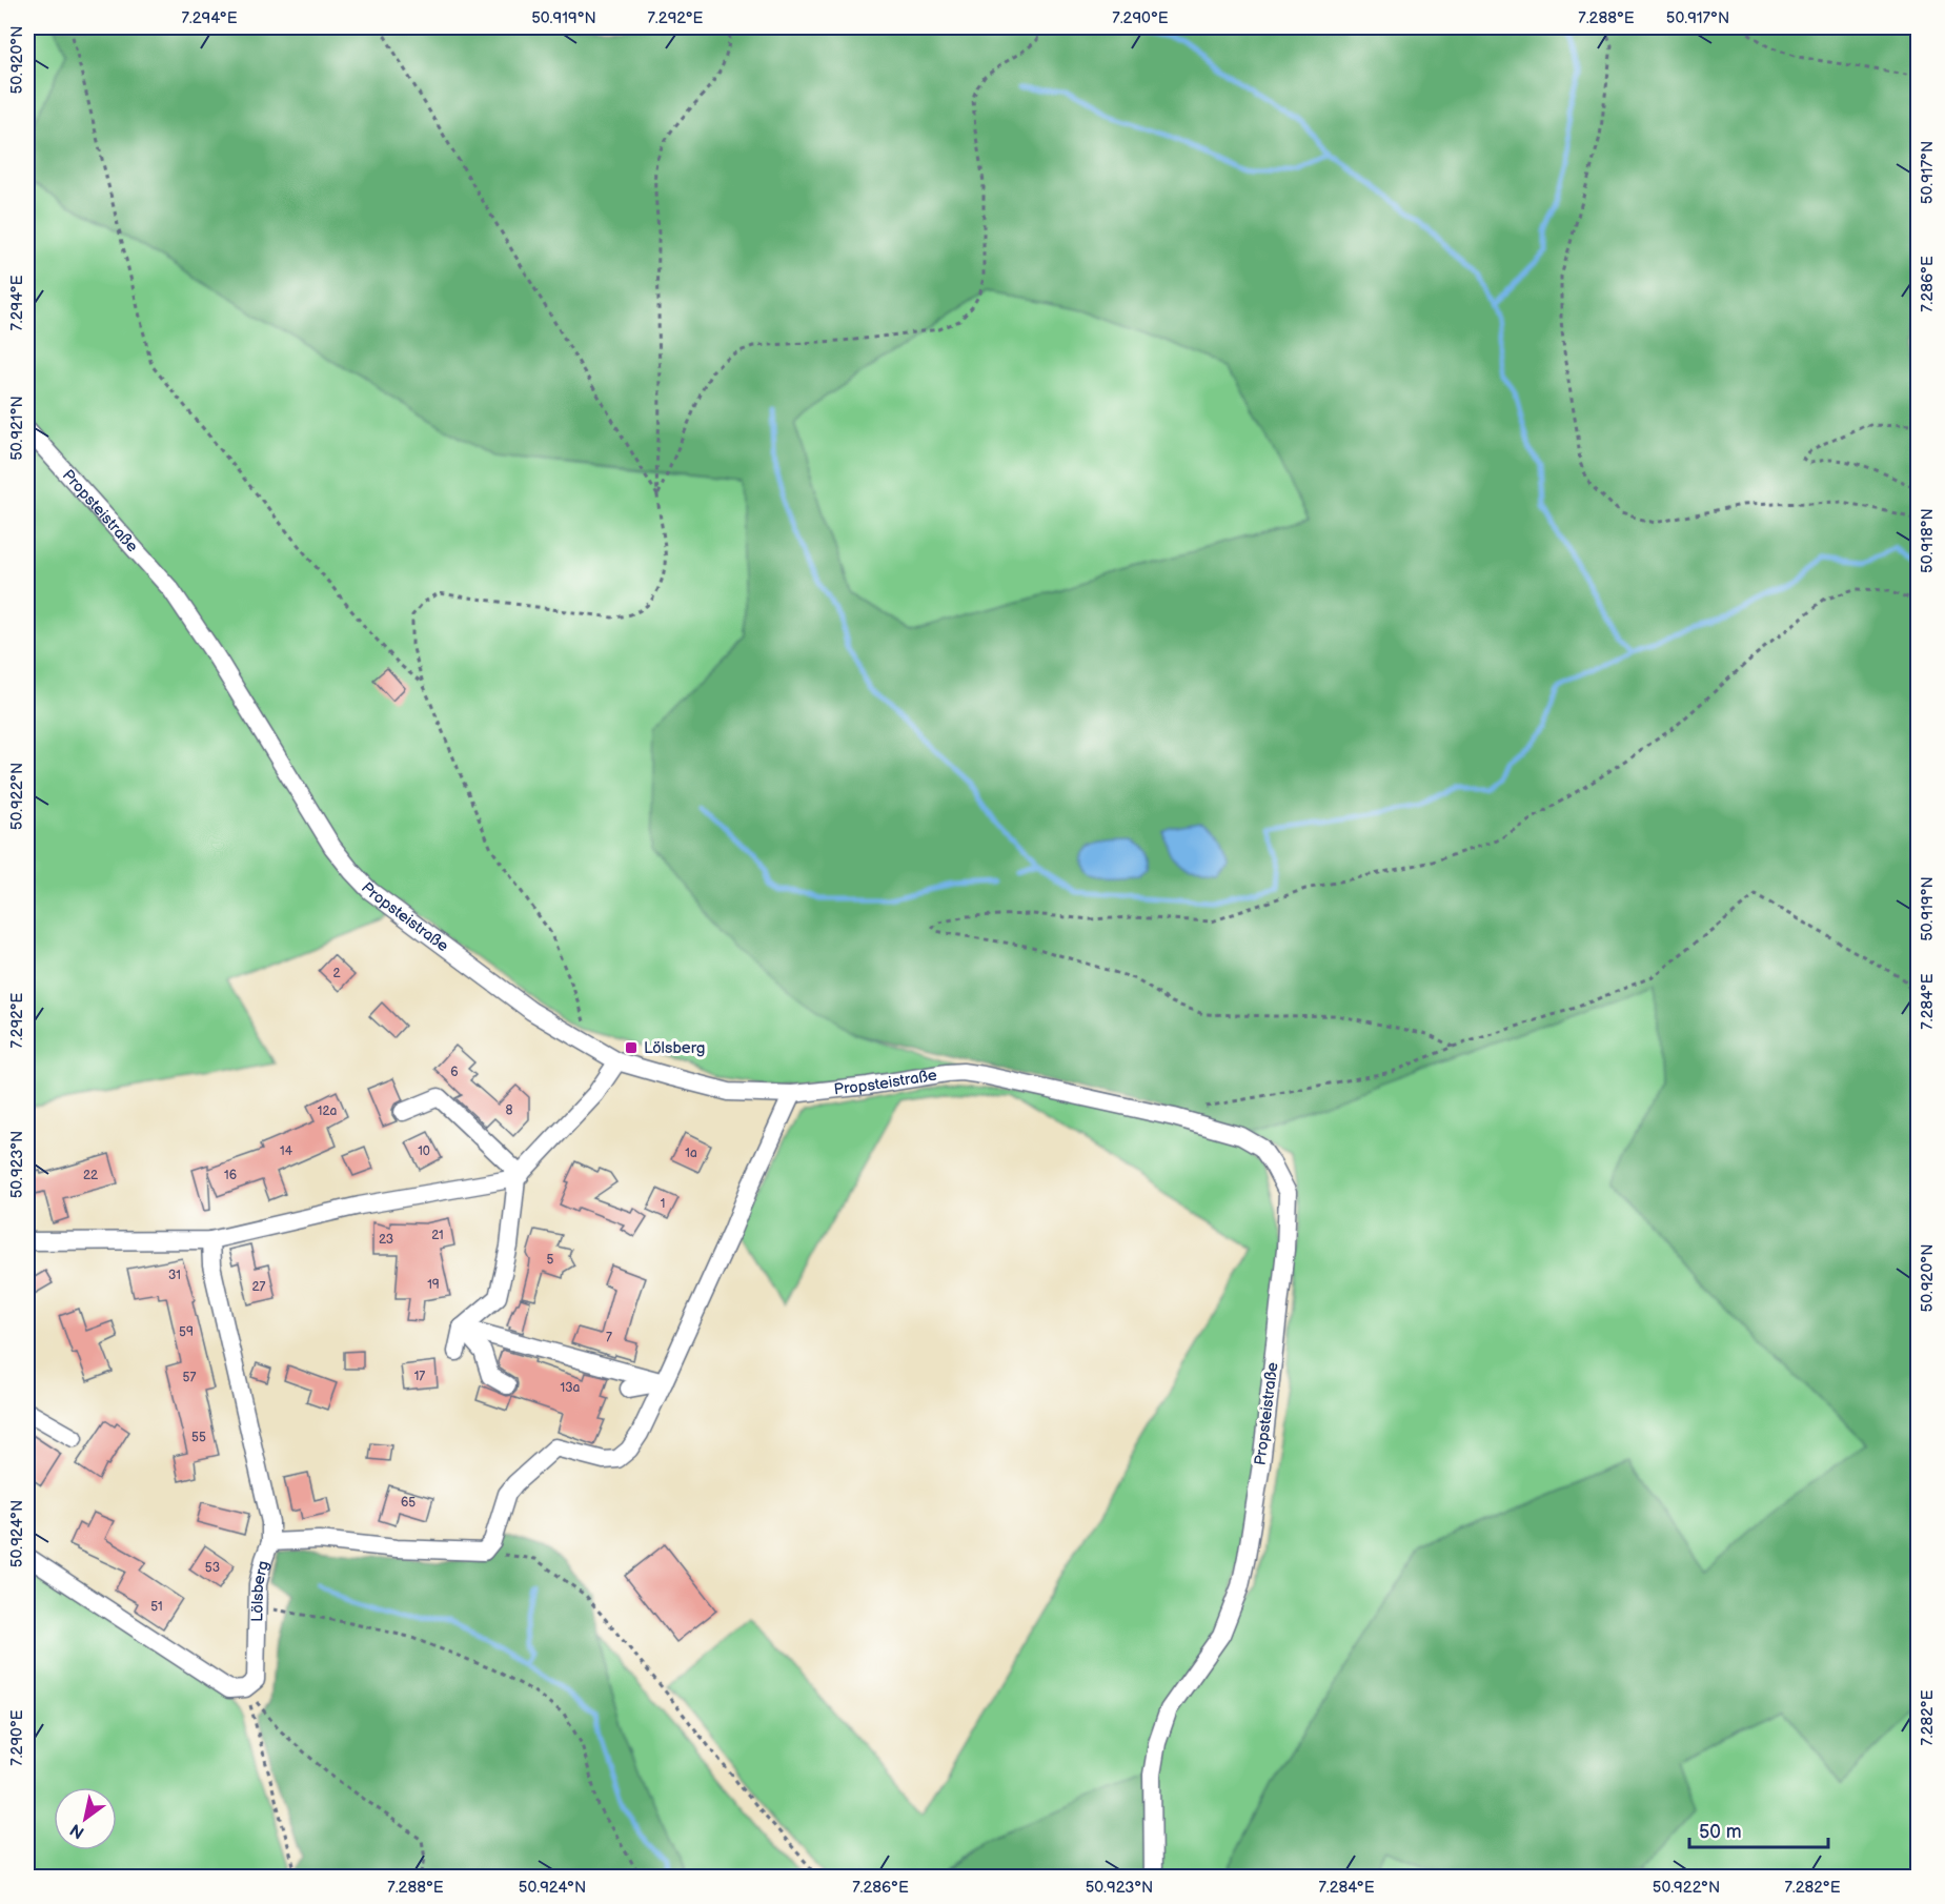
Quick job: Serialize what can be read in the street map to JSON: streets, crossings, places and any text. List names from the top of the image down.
{
  "streets": {
    "street": ["Propsteistraße", "Lölsberg"]
  },
  "places": {
    "transit": ["Lölsberg"]
  },
  "house_numbers": [
    "2",
    "6",
    "8",
    "12a",
    "14",
    "10",
    "1a",
    "22",
    "16",
    "1",
    "21",
    "23",
    "5",
    "31",
    "19",
    "27",
    "59",
    "7",
    "17",
    "57",
    "13a",
    "55",
    "65",
    "53",
    "51"
  ],
  "scale_bar": "50 m",
  "north": "bottom left",
  "coordinates": [
    "7.294°E",
    "50.919°N",
    "7.292°E",
    "7.290°E",
    "7.288°E",
    "50.917°N",
    "50.920°N",
    "7.286°E",
    "50.921°N",
    "50.918°N",
    "50.922°N",
    "7.284°E",
    "50.923°N",
    "50.924°N",
    "7.282°E"
  ]
}
